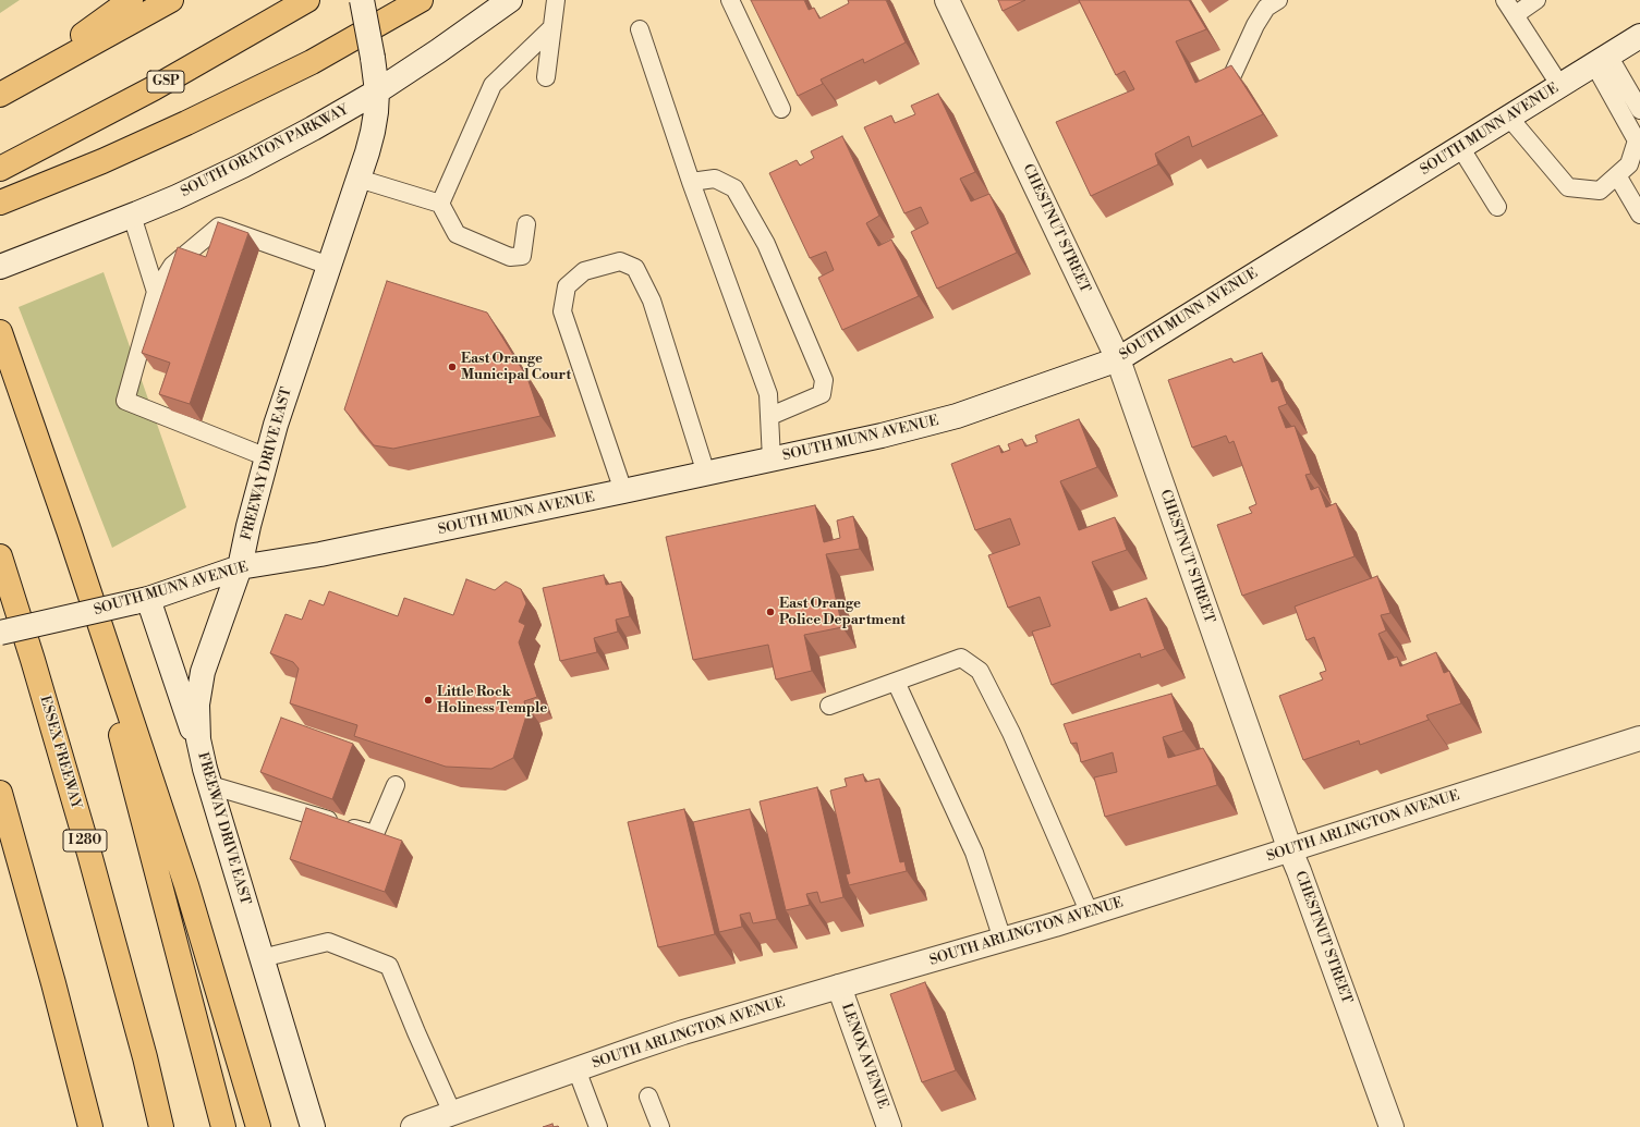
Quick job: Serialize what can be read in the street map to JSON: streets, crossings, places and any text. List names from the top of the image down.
{
  "streets": {
    "highway": ["GSP", "ESSEX FREEWAY", "I 280"],
    "main road": [
      "SOUTH MUNN AVENUE",
      "SOUTH ORATON PARKWAY",
      "CHESTNUT STREET",
      "FREEWAY DRIVE EAST",
      "SOUTH ARLINGTON AVENUE",
      "LENOX AVENUE"
    ]
  },
  "crossings": [
    ["SOUTH MUNN AVENUE", "CHESTNUT STREET"],
    ["SOUTH MUNN AVENUE", "FREEWAY DRIVE EAST"],
    ["SOUTH ORATON PARKWAY", "FREEWAY DRIVE EAST"],
    ["CHESTNUT STREET", "SOUTH ARLINGTON AVENUE"],
    ["SOUTH ARLINGTON AVENUE", "LENOX AVENUE"]
  ],
  "places": ["East Orange Municipal Court", "East Orange Police Department", "Little Rock Holiness Temple"]
}
